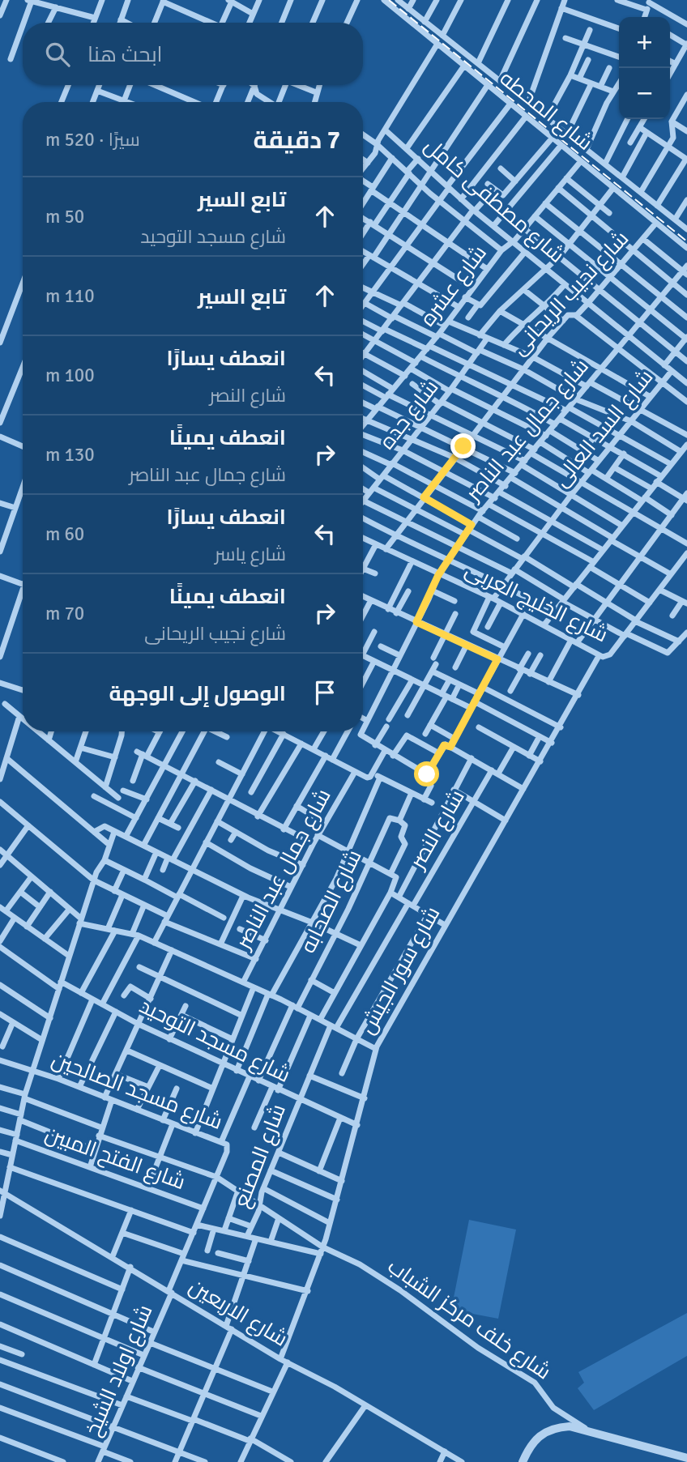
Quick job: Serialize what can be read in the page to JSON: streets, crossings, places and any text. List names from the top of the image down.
{
  "streets": {
    "street": [
      "شارع المحطه",
      "شارع مصطفى كامل",
      "شارع عشره",
      "شارع نجيب الريحانى",
      "شارع جده",
      "شارع السد العالى",
      "شارع جمال عبد الناصر",
      "شارع الخليج العربى",
      "شارع النصر",
      "شارع الصحابه",
      "شارع سور الجيش",
      "شارع مسجد التوحيد",
      "شارع مسجد الصالحين",
      "شارع المصنع",
      "شارع الفتح المبين",
      "شارع الاربعين",
      "شارع خلف مركز الشباب",
      "شارع اولاد الشيخ"
    ]
  },
  "crossings": [
    ["شارع المحطه", "شارع عشره"],
    ["شارع المحطه", "شارع نجيب الريحانى"],
    ["شارع مصطفى كامل", "شارع عشره"],
    ["شارع مصطفى كامل", "شارع نجيب الريحانى"],
    ["شارع مصطفى كامل", "شارع السد العالى"],
    ["شارع مصطفى كامل", "شارع جمال عبد الناصر"],
    ["شارع عشره", "شارع السد العالى"],
    ["شارع نجيب الريحانى", "شارع السد العالى"],
    ["شارع نجيب الريحانى", "شارع الخليج العربى"],
    ["شارع جده", "شارع السد العالى"],
    ["شارع السد العالى", "شارع جمال عبد الناصر"],
    ["شارع السد العالى", "شارع الخليج العربى"],
    ["شارع جمال عبد الناصر", "شارع الخليج العربى"],
    ["شارع الخليج العربى", "شارع سور الجيش"],
    ["شارع النصر", "شارع المصنع"],
    ["شارع الصحابه", "شارع مسجد التوحيد"],
    ["شارع سور الجيش", "شارع مسجد التوحيد"],
    ["شارع سور الجيش", "شارع الاربعين"],
    ["شارع سور الجيش", "شارع خلف مركز الشباب"],
    ["شارع مسجد التوحيد", "شارع المصنع"],
    ["شارع مسجد الصالحين", "شارع اولاد الشيخ"],
    ["شارع الفتح المبين", "شارع اولاد الشيخ"],
    ["شارع الاربعين", "شارع اولاد الشيخ"]
  ],
  "page": {
    "map_buttons": ["+", "−"],
    "search": "ابحث هنا",
    "heading": ["7 دقيقة", "سيرًا · 520 m"],
    "list": [
      ["تابع السير", "شارع مسجد التوحيد", "50 m"],
      ["تابع السير", "110 m"],
      ["انعطف يسارًا", "شارع النصر", "100 m"],
      ["انعطف يمينًا", "شارع جمال عبد الناصر", "130 m"],
      ["انعطف يسارًا", "شارع ياسر", "60 m"],
      ["انعطف يمينًا", "شارع نجيب الريحانى", "70 m"],
      "الوصول إلى الوجهة"
    ]
  }
}
